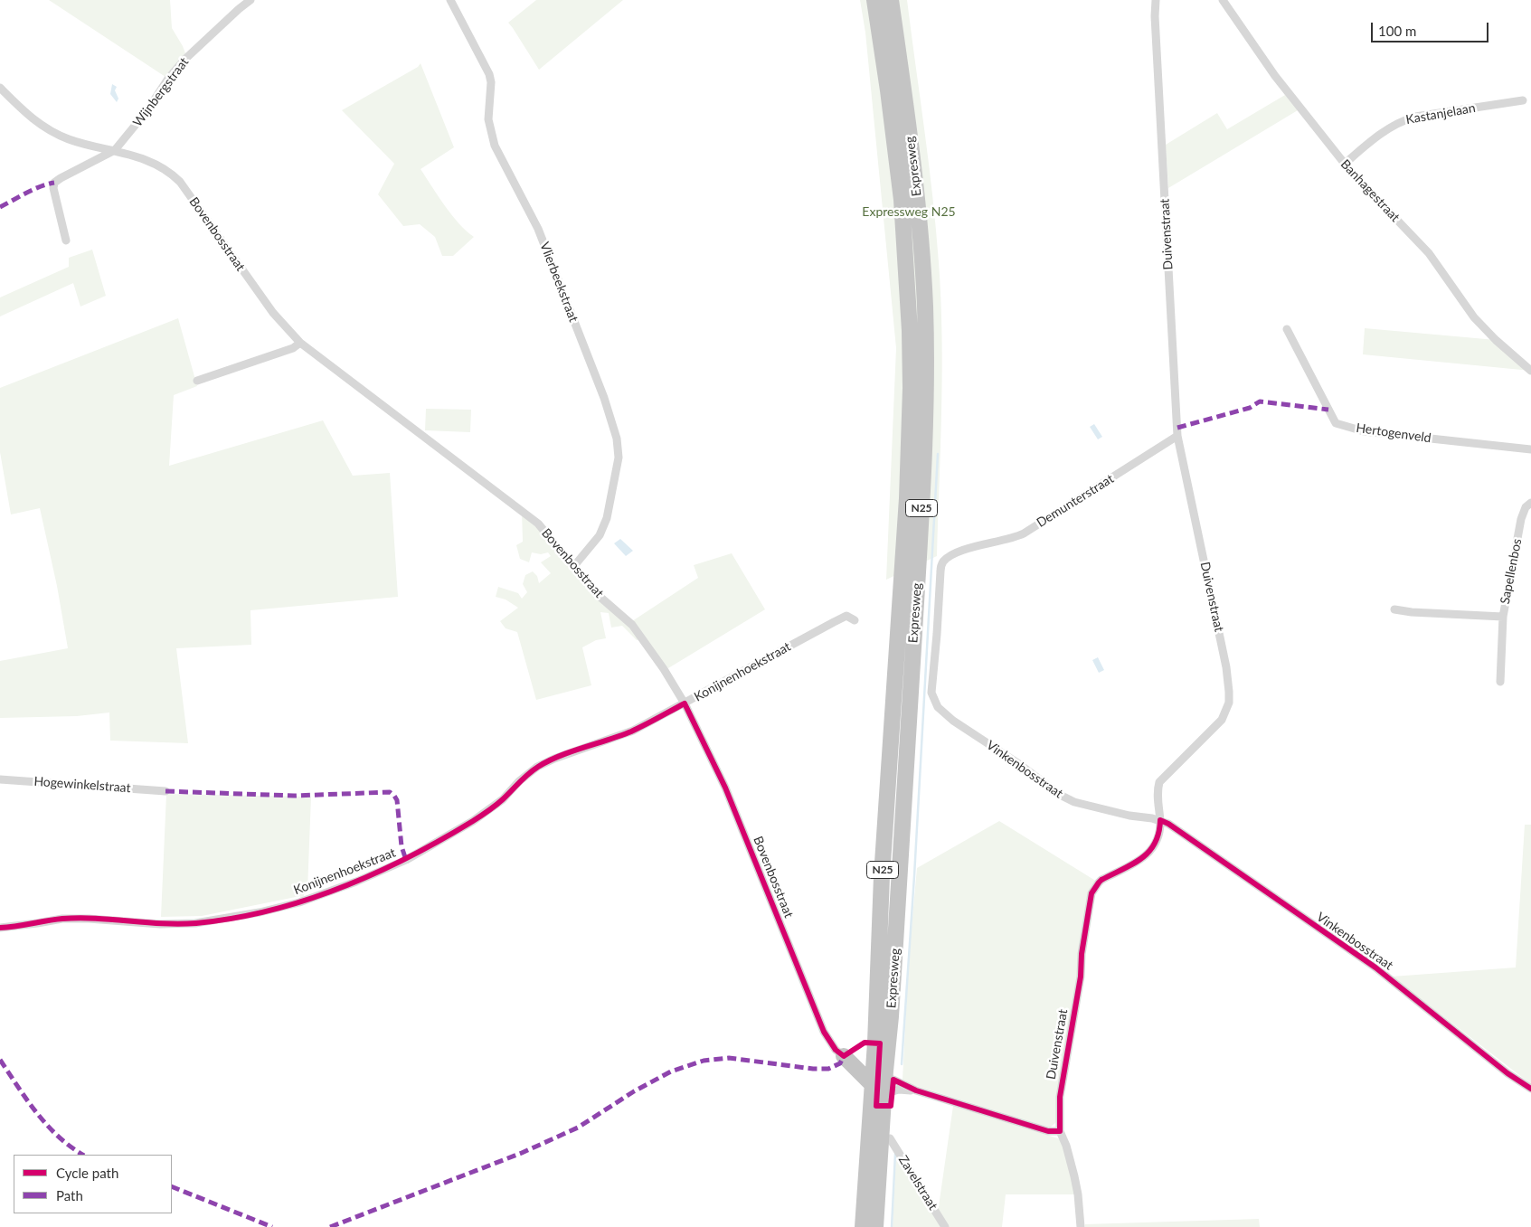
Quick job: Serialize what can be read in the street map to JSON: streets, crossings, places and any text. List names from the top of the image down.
{
  "streets": {
    "highway": ["Expresweg", "N25"],
    "street": [
      "Wijnbergstraat",
      "Kastanjelaan",
      "Banhagestraat",
      "Bovenbosstraat",
      "Duivenstraat",
      "Vlierbeekstraat",
      "Hertogenveld",
      "Demunterstraat",
      "Sapellenbos",
      "Konijnenhoekstraat",
      "Vinkenbosstraat",
      "Hogewinkelstraat",
      "Zavelstraat"
    ]
  },
  "crossings": [
    ["Wijnbergstraat", "Bovenbosstraat"],
    ["Kastanjelaan", "Banhagestraat"],
    ["Bovenbosstraat", "Vlierbeekstraat"],
    ["Bovenbosstraat", "Konijnenhoekstraat"],
    ["Duivenstraat", "Demunterstraat"],
    ["Duivenstraat", "Vinkenbosstraat"],
    ["Demunterstraat", "Vinkenbosstraat"]
  ],
  "parks": ["Expressweg N25"],
  "legend": ["Cycle path", "Path"],
  "scale_bar": "100 m"
}
